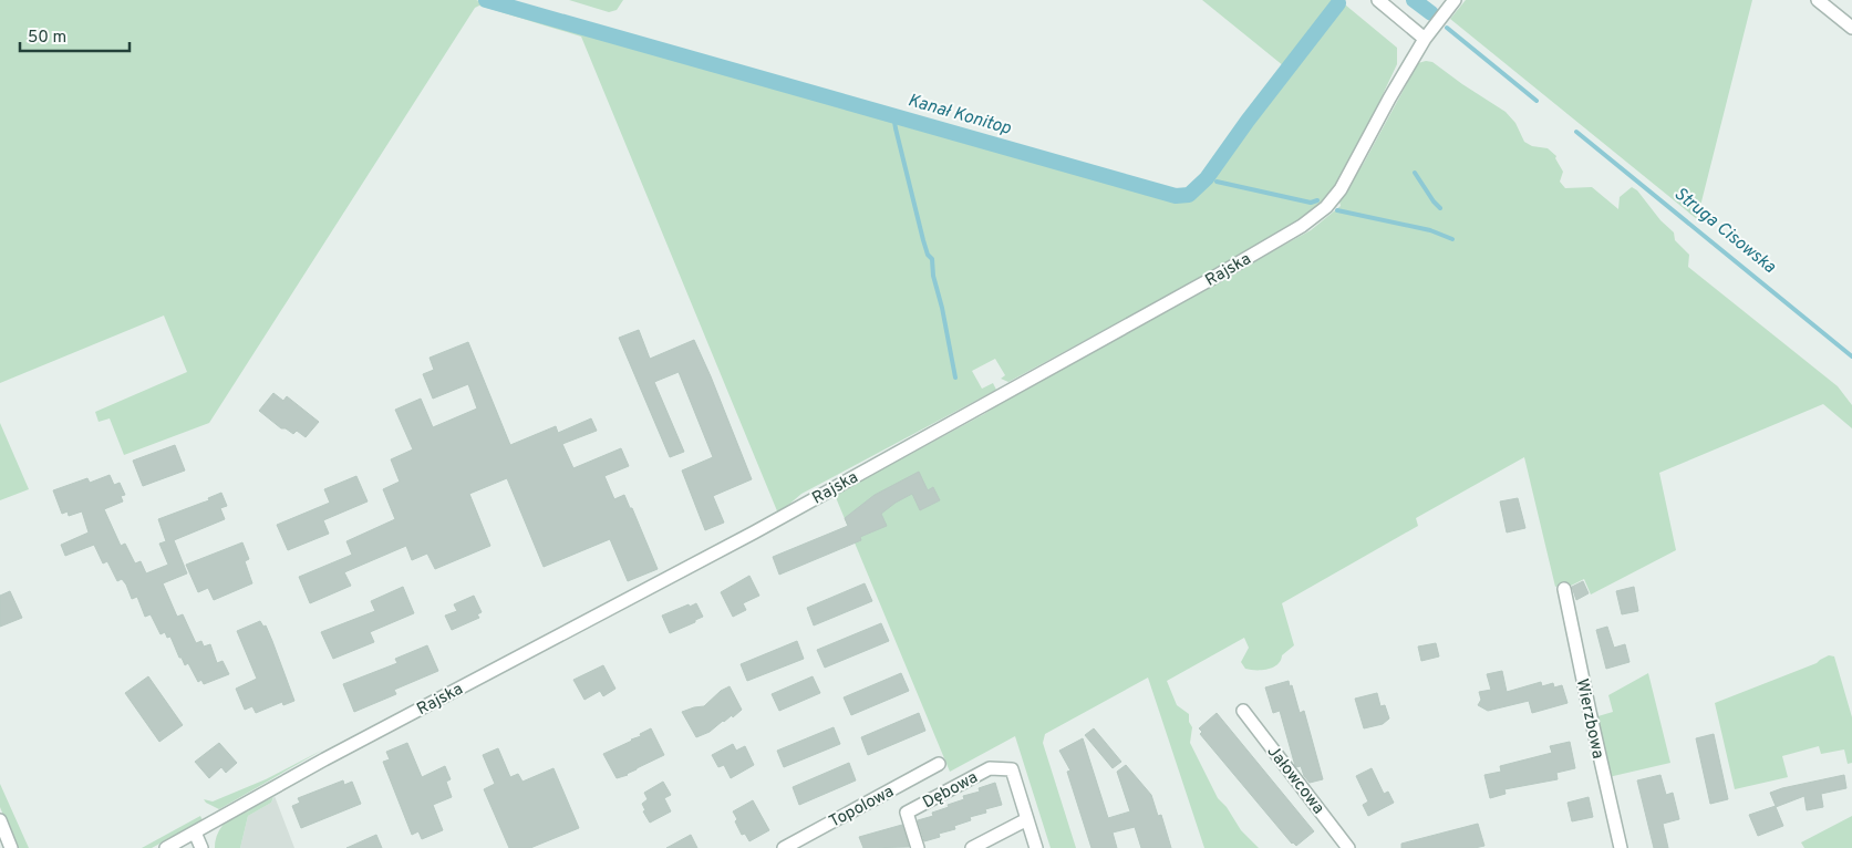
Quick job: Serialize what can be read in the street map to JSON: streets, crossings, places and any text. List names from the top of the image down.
{
  "streets": {
    "street": [
      "Rajska",
      "Wierzbowa",
      "Jałowcowa",
      "Dębowa",
      "Topolowa"
    ]
  },
  "water": ["Kanał Konitop", "Struga Cisowska"],
  "scale_bar": "50 m"
}
